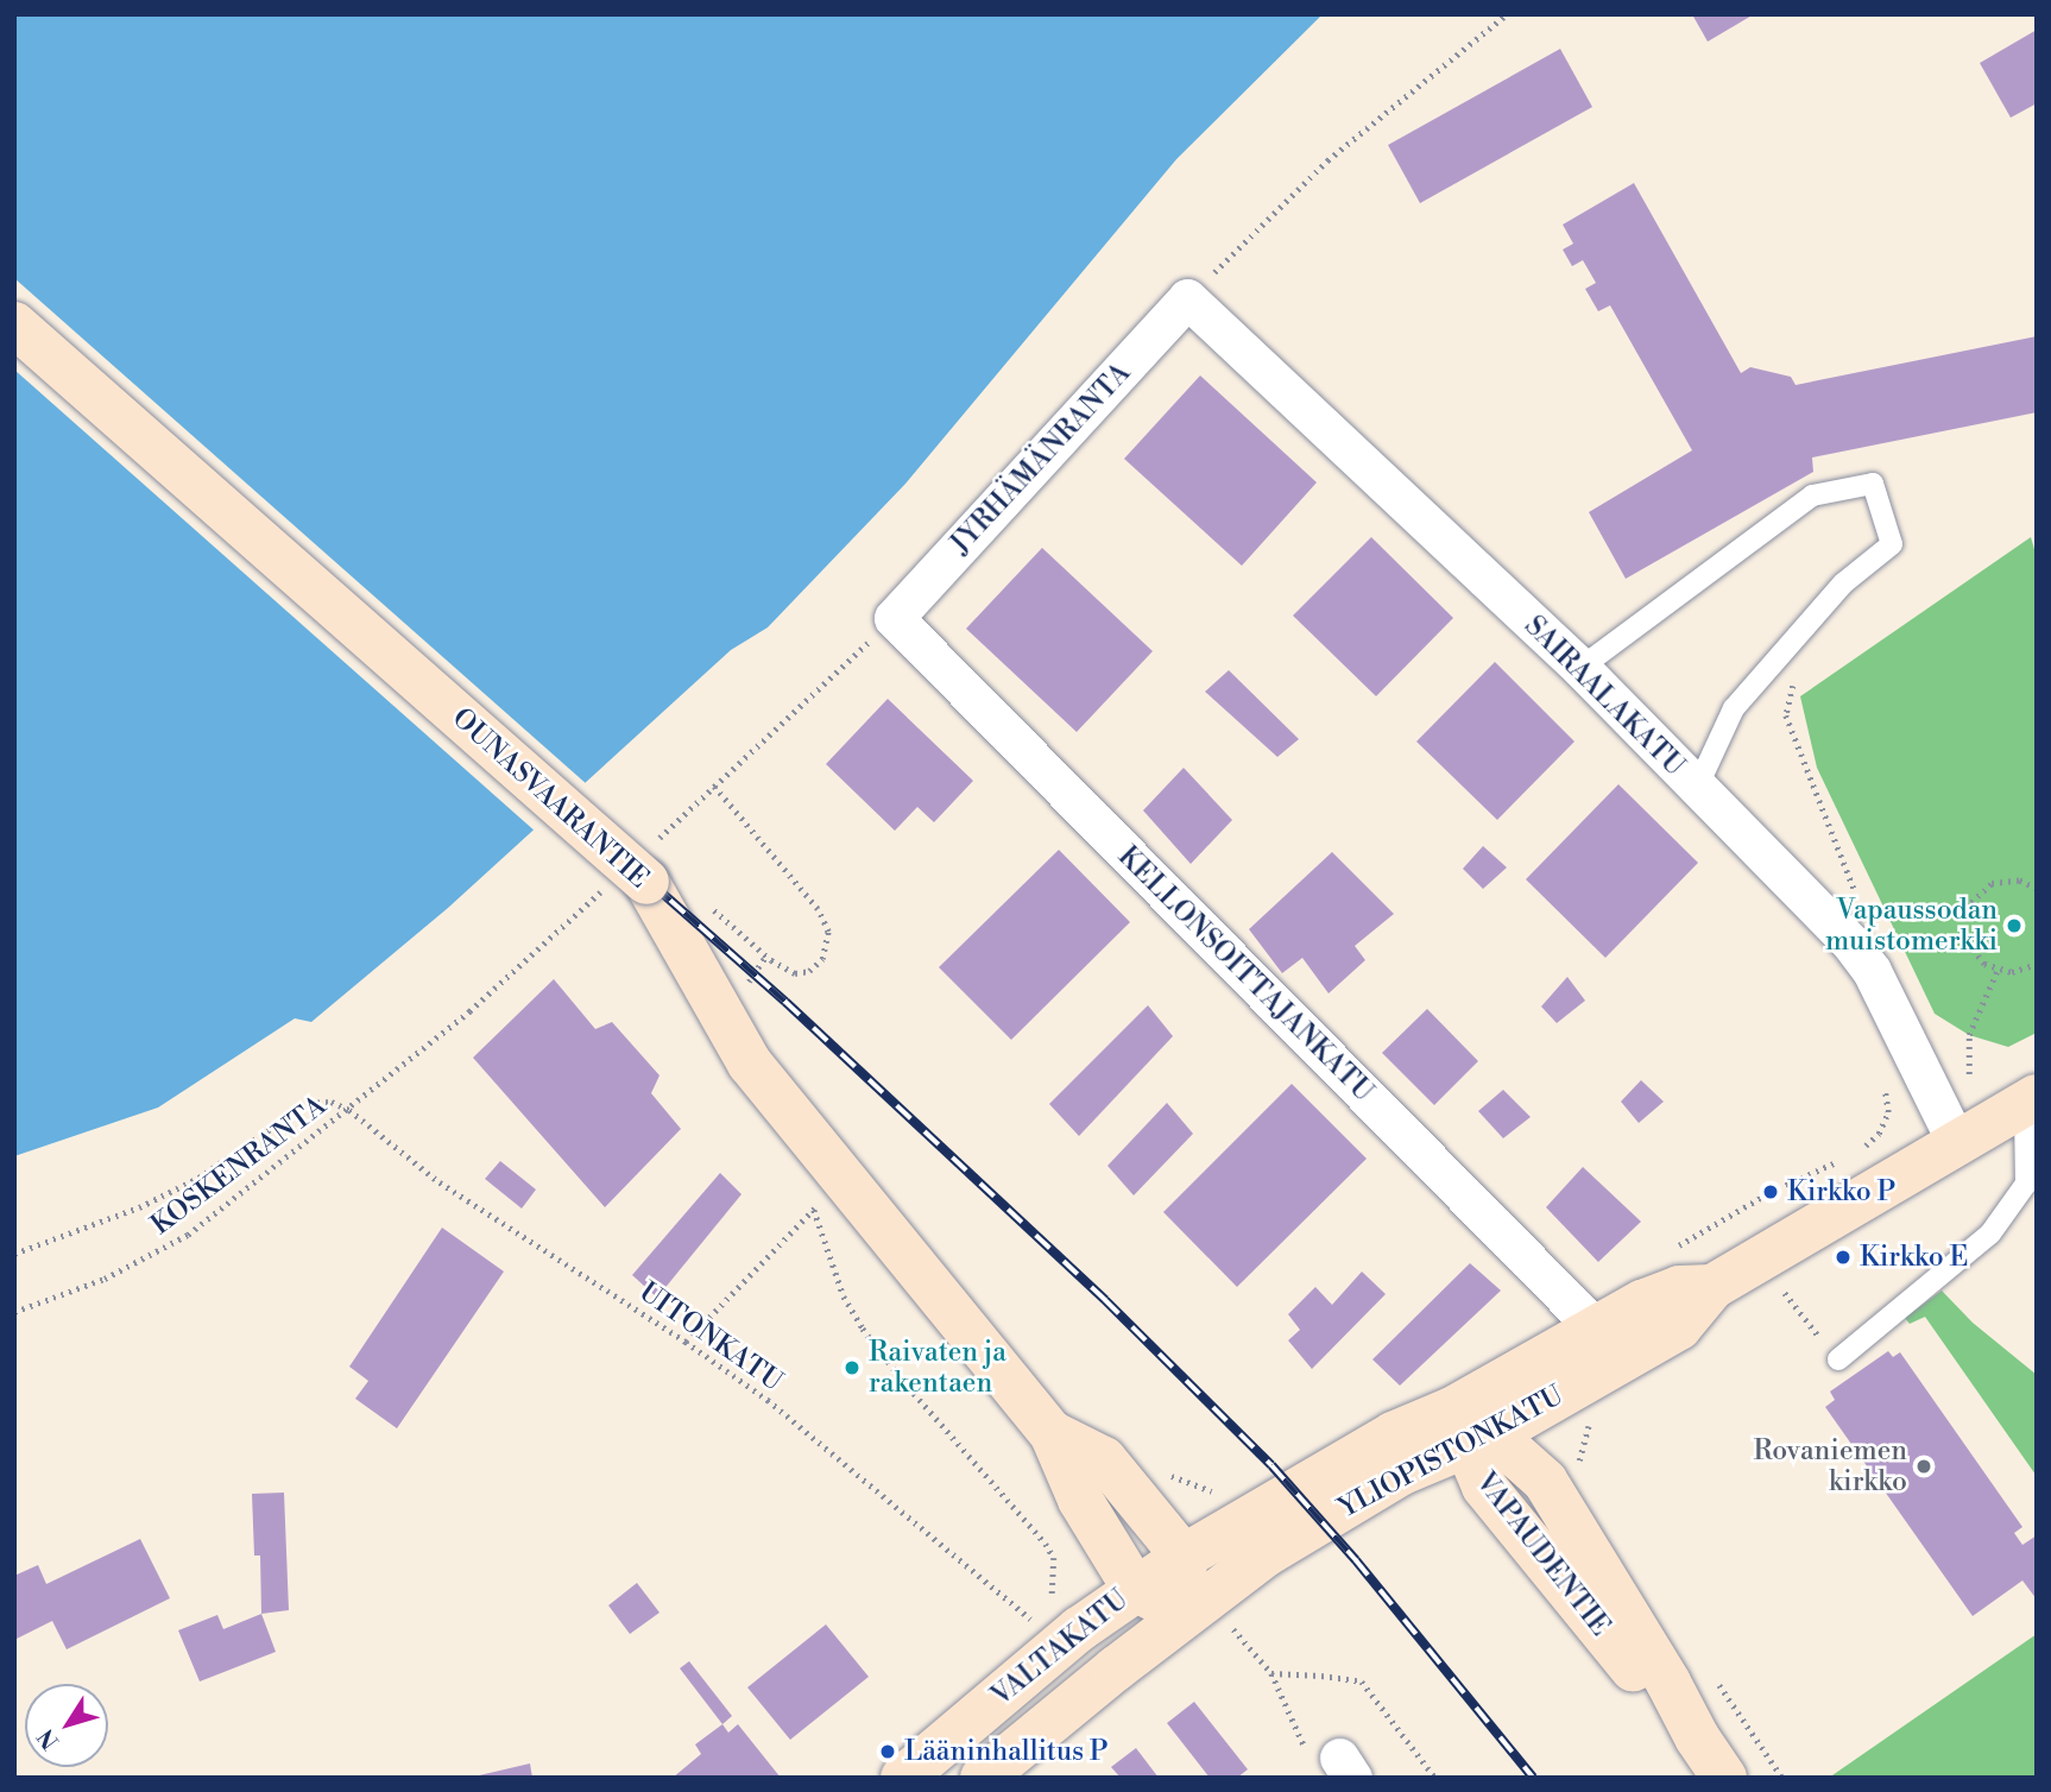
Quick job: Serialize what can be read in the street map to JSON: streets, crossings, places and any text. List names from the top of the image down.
{
  "streets": {
    "street": [
      "JYRHÄMÄNRANTA",
      "SAIRAALAKATU",
      "OUNASVAARANTIE",
      "KELLONSOITTAJANKATU",
      "YLIOPISTONKATU",
      "VAPAUDENTIE",
      "VALTAKATU"
    ],
    "path": ["KOSKENRANTA", "UITONKATU"]
  },
  "crossings": [
    ["JYRHÄMÄNRANTA", "SAIRAALAKATU"],
    ["JYRHÄMÄNRANTA", "KELLONSOITTAJANKATU"],
    ["SAIRAALAKATU", "YLIOPISTONKATU"],
    ["OUNASVAARANTIE", "YLIOPISTONKATU"],
    ["OUNASVAARANTIE", "VALTAKATU"],
    ["KELLONSOITTAJANKATU", "YLIOPISTONKATU"],
    ["KOSKENRANTA", "UITONKATU"],
    ["YLIOPISTONKATU", "VAPAUDENTIE"],
    ["YLIOPISTONKATU", "VALTAKATU"]
  ],
  "places": [
    "Vapaussodan muistomerkki",
    "Kirkko P",
    "Kirkko E",
    "Raivaten ja rakentaen",
    "Rovaniemen kirkko",
    "Lääninhallitus P"
  ],
  "north": "bottom left"
}
